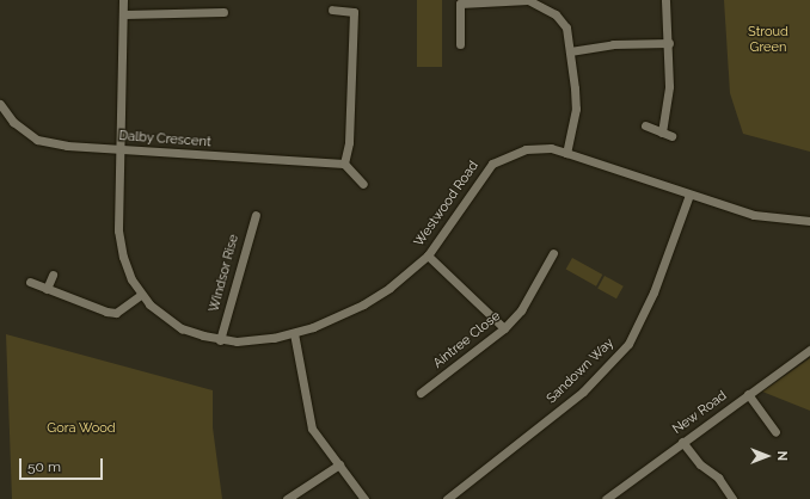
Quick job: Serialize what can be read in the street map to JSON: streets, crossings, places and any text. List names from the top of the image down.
{
  "streets": {
    "street": [
      "Dalby Crescent",
      "Westwood Road",
      "Windsor Rise",
      "Aintree Close",
      "Sandown Way",
      "New Road"
    ]
  },
  "crossings": [
    ["Dalby Crescent", "Westwood Road"],
    ["Westwood Road", "Windsor Rise"],
    ["Westwood Road", "Sandown Way"]
  ],
  "parks": ["Stroud Green", "Gora Wood"],
  "scale_bar": "50 m",
  "north": "right"
}
